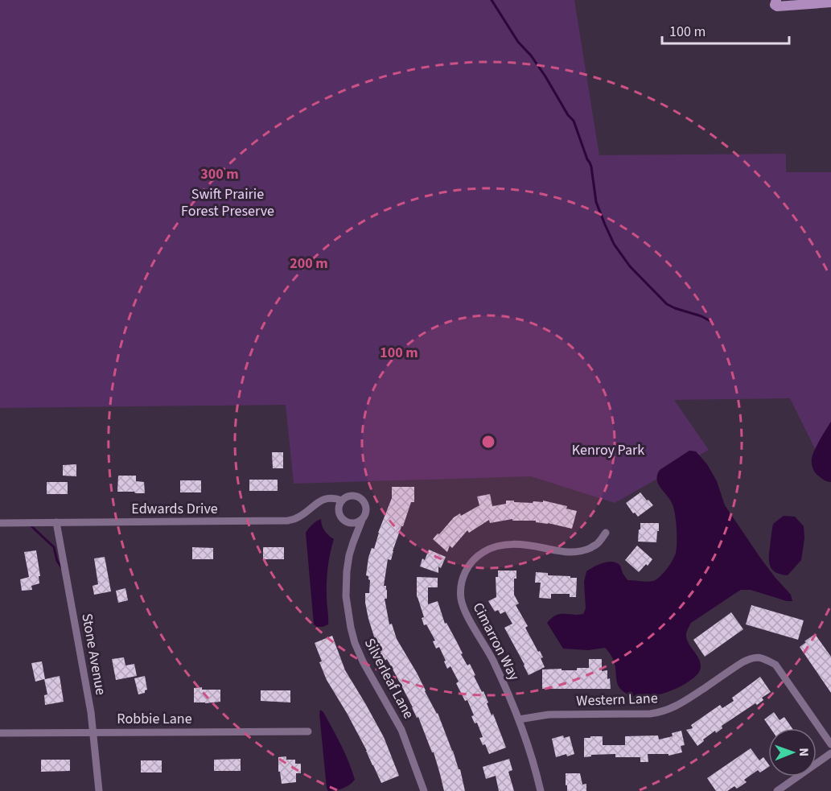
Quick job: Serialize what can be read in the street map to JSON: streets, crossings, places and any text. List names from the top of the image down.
{
  "streets": {
    "street": [
      "Edwards Drive",
      "Cimarron Way",
      "Stone Avenue",
      "Silverleaf Lane",
      "Western Lane",
      "Robbie Lane"
    ]
  },
  "crossings": [
    ["Edwards Drive", "Stone Avenue"],
    ["Edwards Drive", "Silverleaf Lane"],
    ["Cimarron Way", "Western Lane"],
    ["Stone Avenue", "Robbie Lane"]
  ],
  "parks": ["Swift Prairie Forest Preserve", "Kenroy Park"],
  "scale_bar": "100 m",
  "north": "right",
  "rings": ["300 m", "200 m", "100 m"]
}
